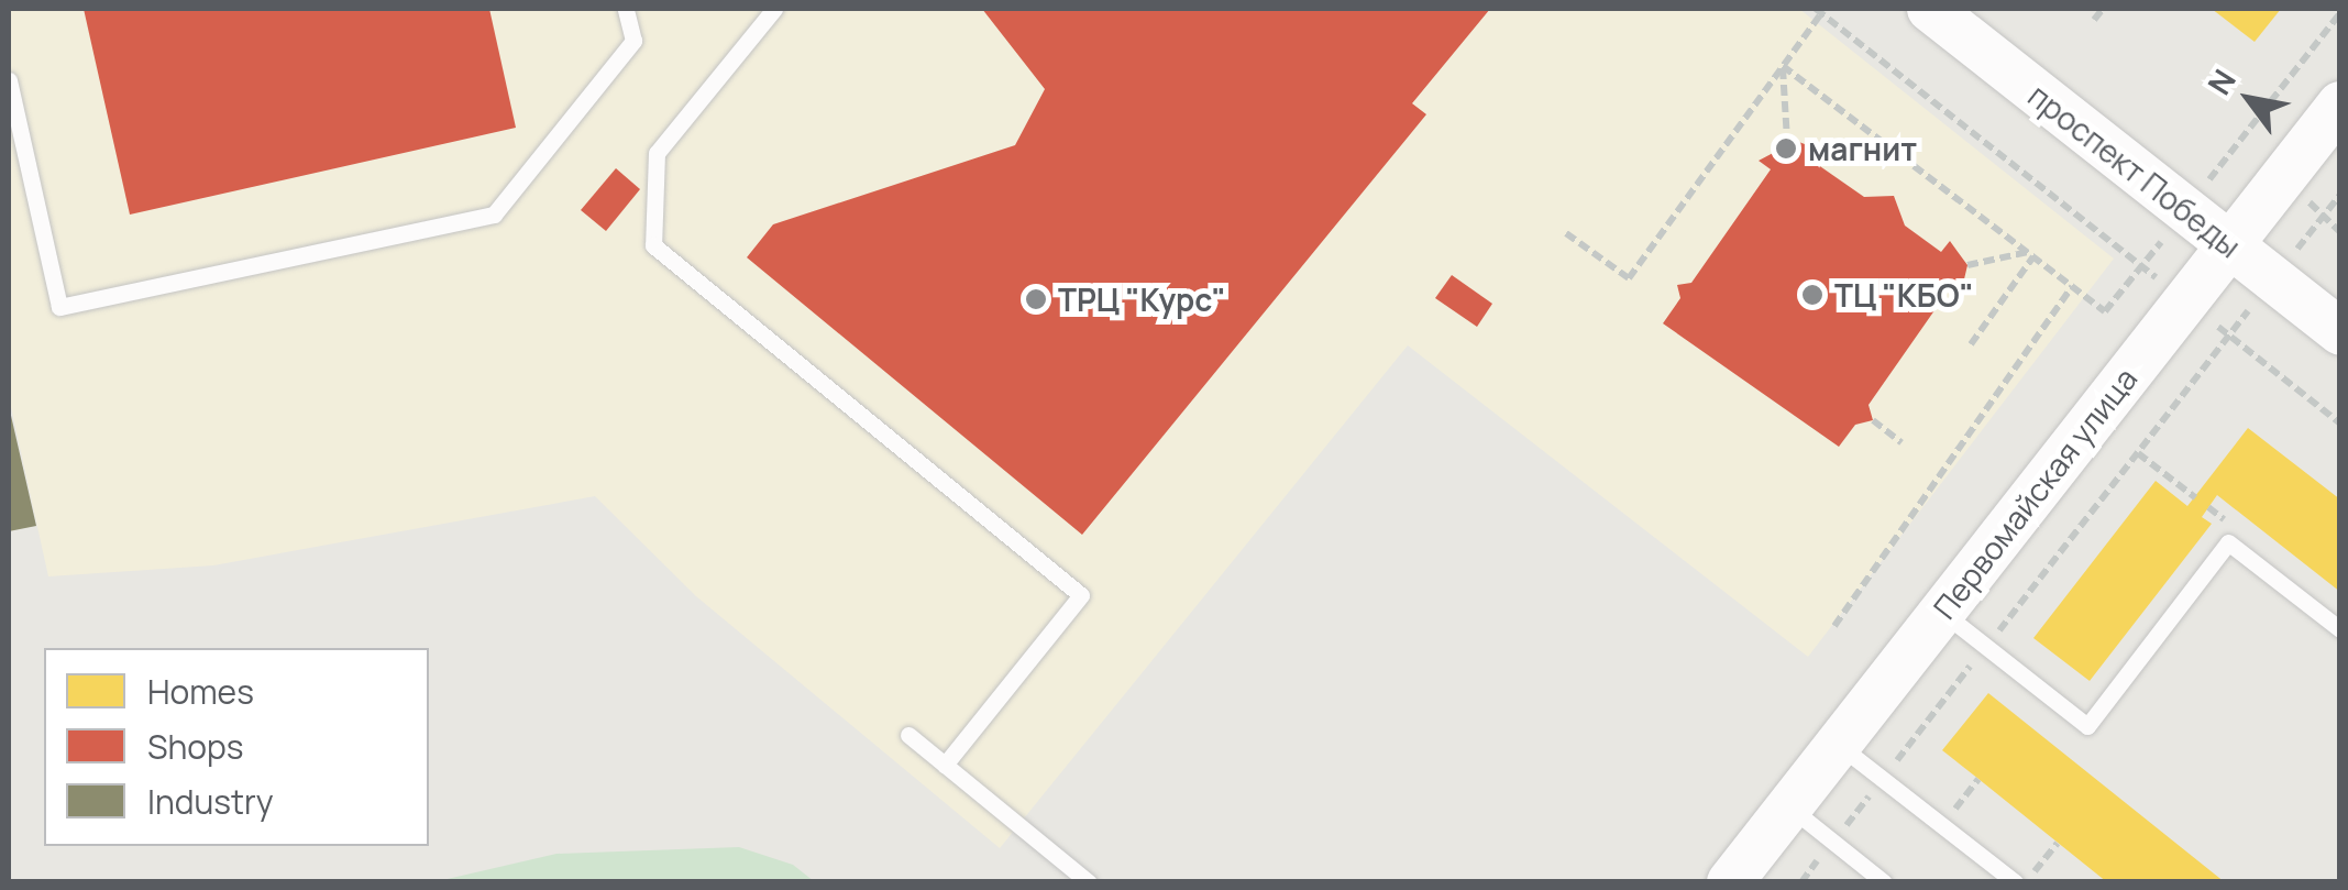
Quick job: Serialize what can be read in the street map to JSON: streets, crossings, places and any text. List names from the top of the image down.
{
  "streets": {
    "main road": ["проспект Победы", "Первомайская улица"]
  },
  "crossings": [
    ["проспект Победы", "Первомайская улица"]
  ],
  "places": ["магнит", "ТЦ \"КБО\"", "ТРЦ \"Курс\""],
  "legend": ["Homes", "Shops", "Industry"],
  "north": "top left"
}
